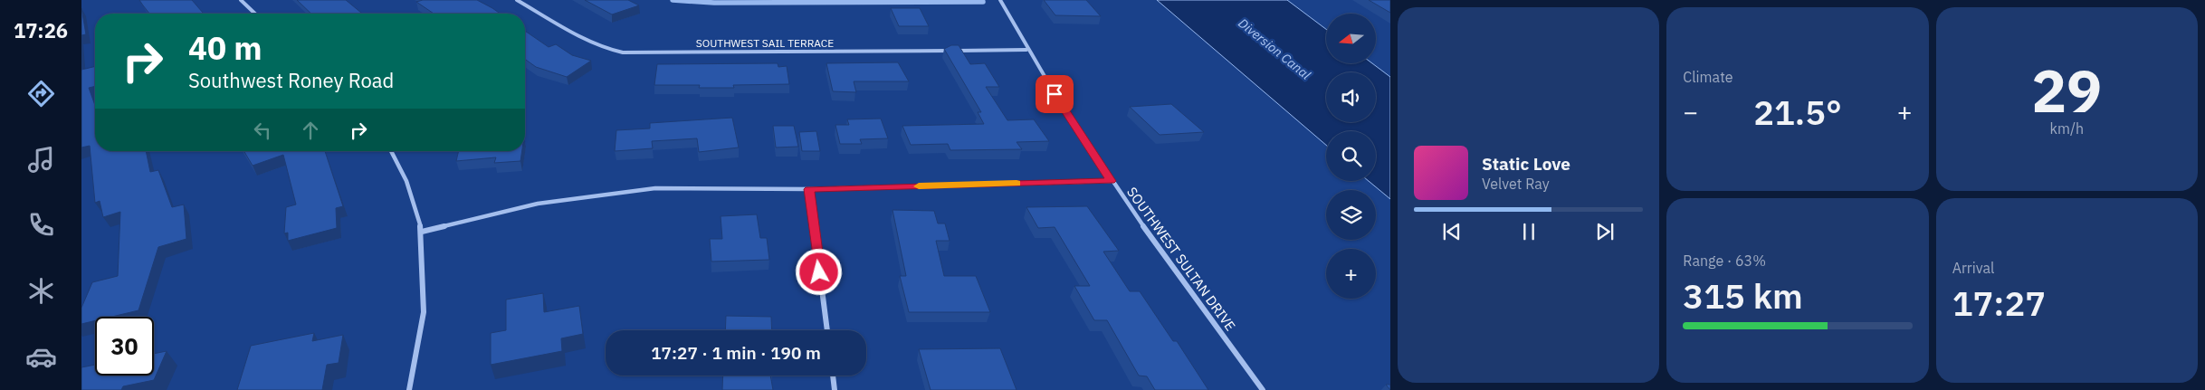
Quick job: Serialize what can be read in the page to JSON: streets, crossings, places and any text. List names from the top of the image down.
{
  "streets": {
    "street": ["SOUTHWEST SAIL TERRACE", "SOUTHWEST SULTAN DRIVE"]
  },
  "crossings": [
    ["SOUTHWEST SAIL TERRACE", "SOUTHWEST SULTAN DRIVE"]
  ],
  "water": ["Diversion Canal"],
  "north": "left",
  "page": {
    "tabs": "17:26",
    "tile": [
      "Climate",
      ["29", "km/h"],
      ["Range · 63%", "315 km"],
      ["Arrival", "17:27"]
    ],
    "map_buttons": "+",
    "turn": ["40 m", "Southwest Roney Road"],
    "heat": ["−", "21.5°", "+"],
    "song": ["Static Love", "Velvet Ray"],
    "limit": "30",
    "trip": "17:27 · 1 min · 190 m"
  }
}
